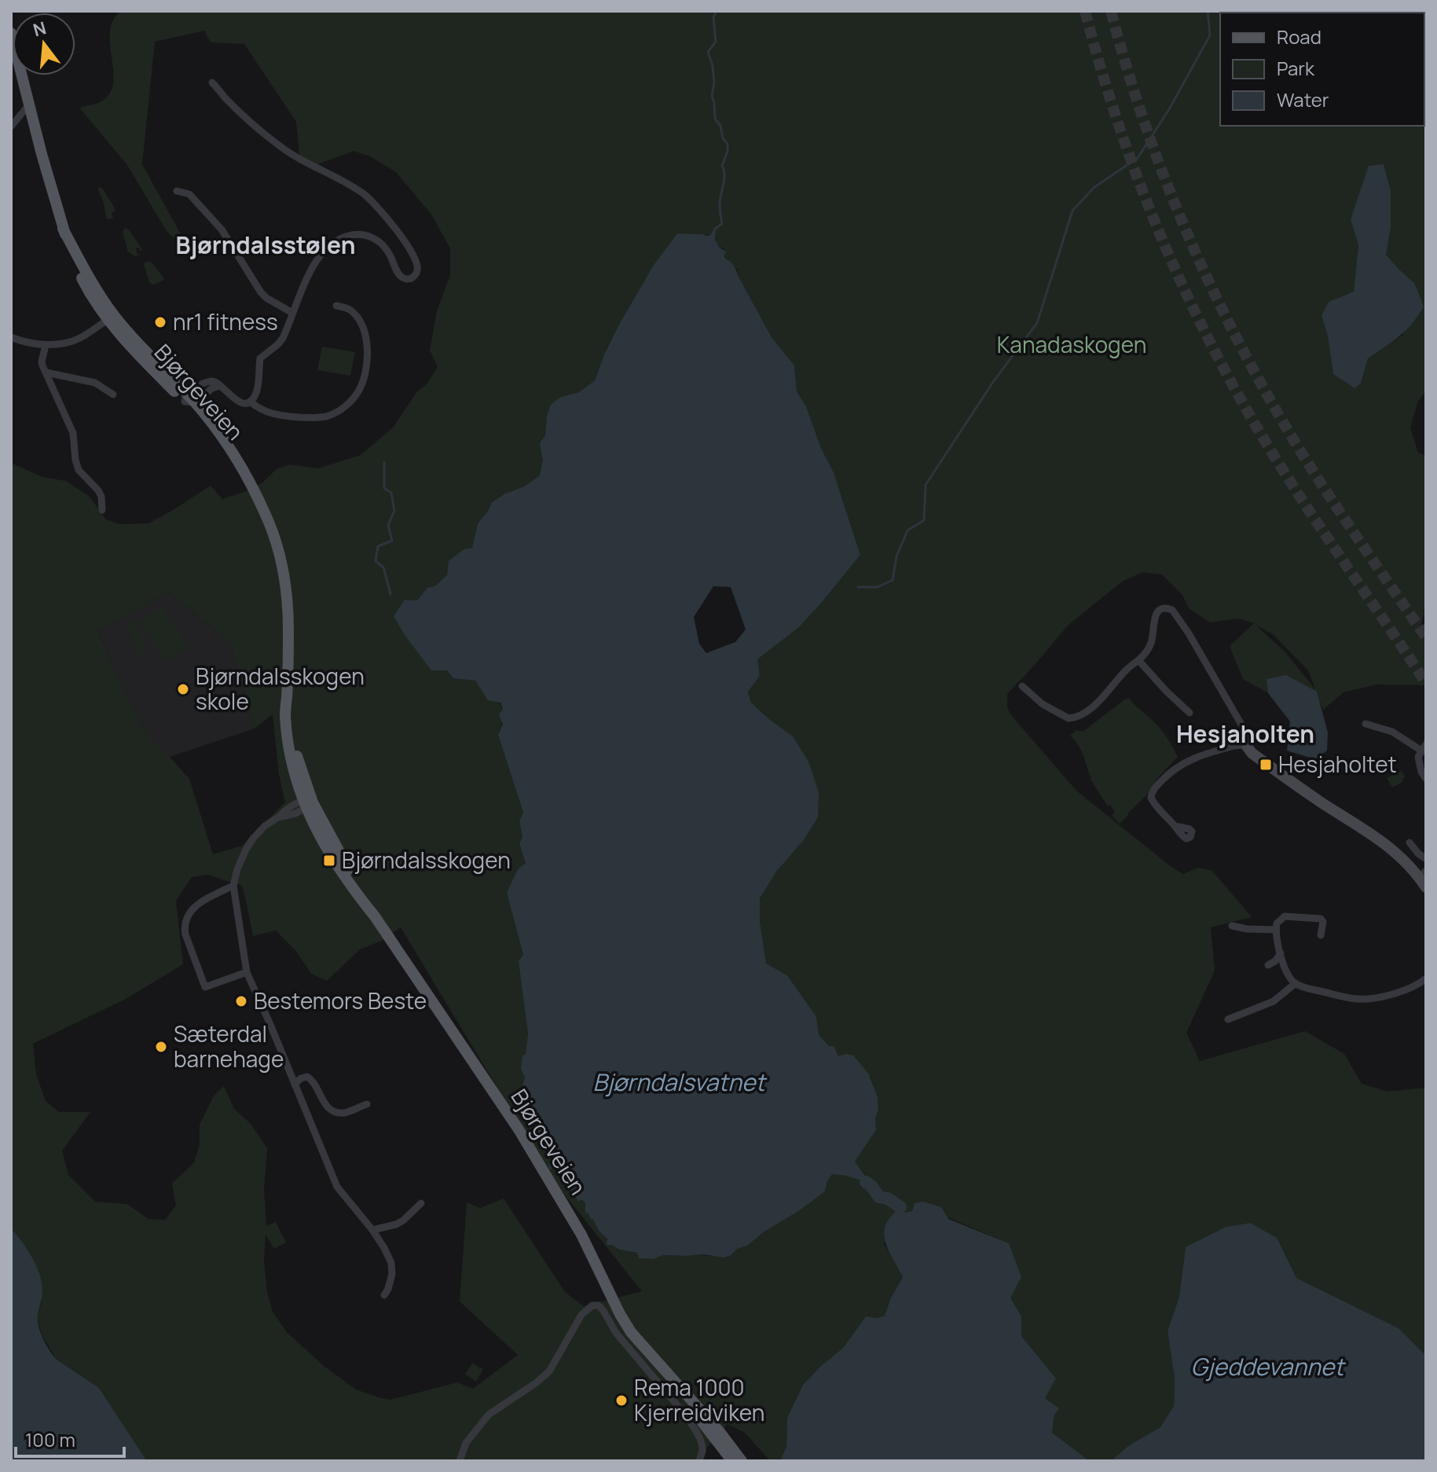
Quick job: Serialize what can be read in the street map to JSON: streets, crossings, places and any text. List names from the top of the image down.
{
  "streets": {
    "main road": ["Bjørgeveien"]
  },
  "districts": ["Bjørndalsstølen", "Hesjaholten"],
  "water": ["Bjørndalsvatnet", "Gjeddevannet"],
  "parks": ["Kanadaskogen"],
  "places": {
    "other": [
      "nr1 fitness",
      "Bjørndalsskogen skole",
      "Bestemors Beste",
      "Sæterdal barnehage",
      "Rema 1000 Kjerreidviken"
    ],
    "transit": ["Hesjaholtet", "Bjørndalsskogen"]
  },
  "legend": ["Road", "Park", "Water"],
  "scale_bar": "100 m",
  "north": "top"
}
